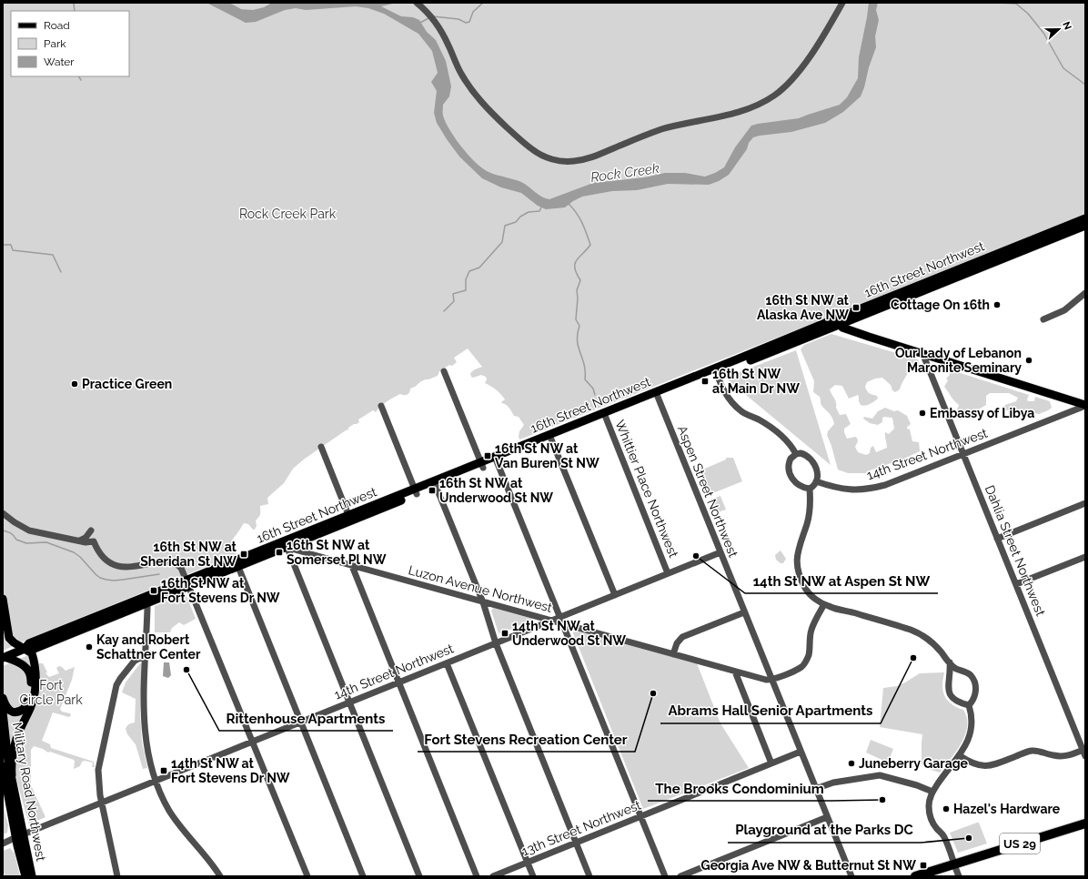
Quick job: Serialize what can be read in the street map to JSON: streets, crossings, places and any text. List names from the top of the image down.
{
  "streets": {
    "highway": ["US 29"],
    "main road": ["16th Street Northwest", "Military Road Northwest"],
    "street": [
      "14th Street Northwest",
      "Whittier Place Northwest",
      "Aspen Street Northwest",
      "Dahlia Street Northwest",
      "Luzon Avenue Northwest",
      "13th Street Northwest"
    ]
  },
  "crossings": [
    ["16th Street Northwest", "Whittier Place Northwest"],
    ["16th Street Northwest", "Aspen Street Northwest"],
    ["16th Street Northwest", "Luzon Avenue Northwest"],
    ["14th Street Northwest", "Dahlia Street Northwest"],
    ["14th Street Northwest", "Luzon Avenue Northwest"],
    ["14th Street Northwest", "Military Road Northwest"],
    ["Aspen Street Northwest", "Luzon Avenue Northwest"],
    ["Aspen Street Northwest", "13th Street Northwest"]
  ],
  "water": ["Rock Creek"],
  "parks": ["Rock Creek Park", "Fort Circle Park"],
  "places": {
    "other": [
      "Cottage On 16th",
      "Our Lady of Lebanon Maronite Seminary",
      "Practice Green",
      "Embassy of Libya",
      "14th St NW at Aspen St NW",
      "Kay and Robert Schattner Center",
      "Abrams Hall Senior Apartments",
      "Rittenhouse Apartments",
      "Fort Stevens Recreation Center",
      "Juneberry Garage",
      "The Brooks Condominium",
      "Hazel's Hardware",
      "Playground at the Parks DC"
    ],
    "transit": [
      "16th St NW at Alaska Ave NW",
      "16th St NW at Main Dr NW",
      "16th St NW at Van Buren St NW",
      "16th St NW at Underwood St NW",
      "16th St NW at Somerset Pl NW",
      "16th St NW at Sheridan St NW",
      "16th St NW at Fort Stevens Dr NW",
      "14th St NW at Underwood St NW",
      "14th St NW at Fort Stevens Dr NW",
      "Georgia Ave NW & Butternut St NW"
    ]
  },
  "legend": ["Road", "Park", "Water"],
  "north": "right"
}
